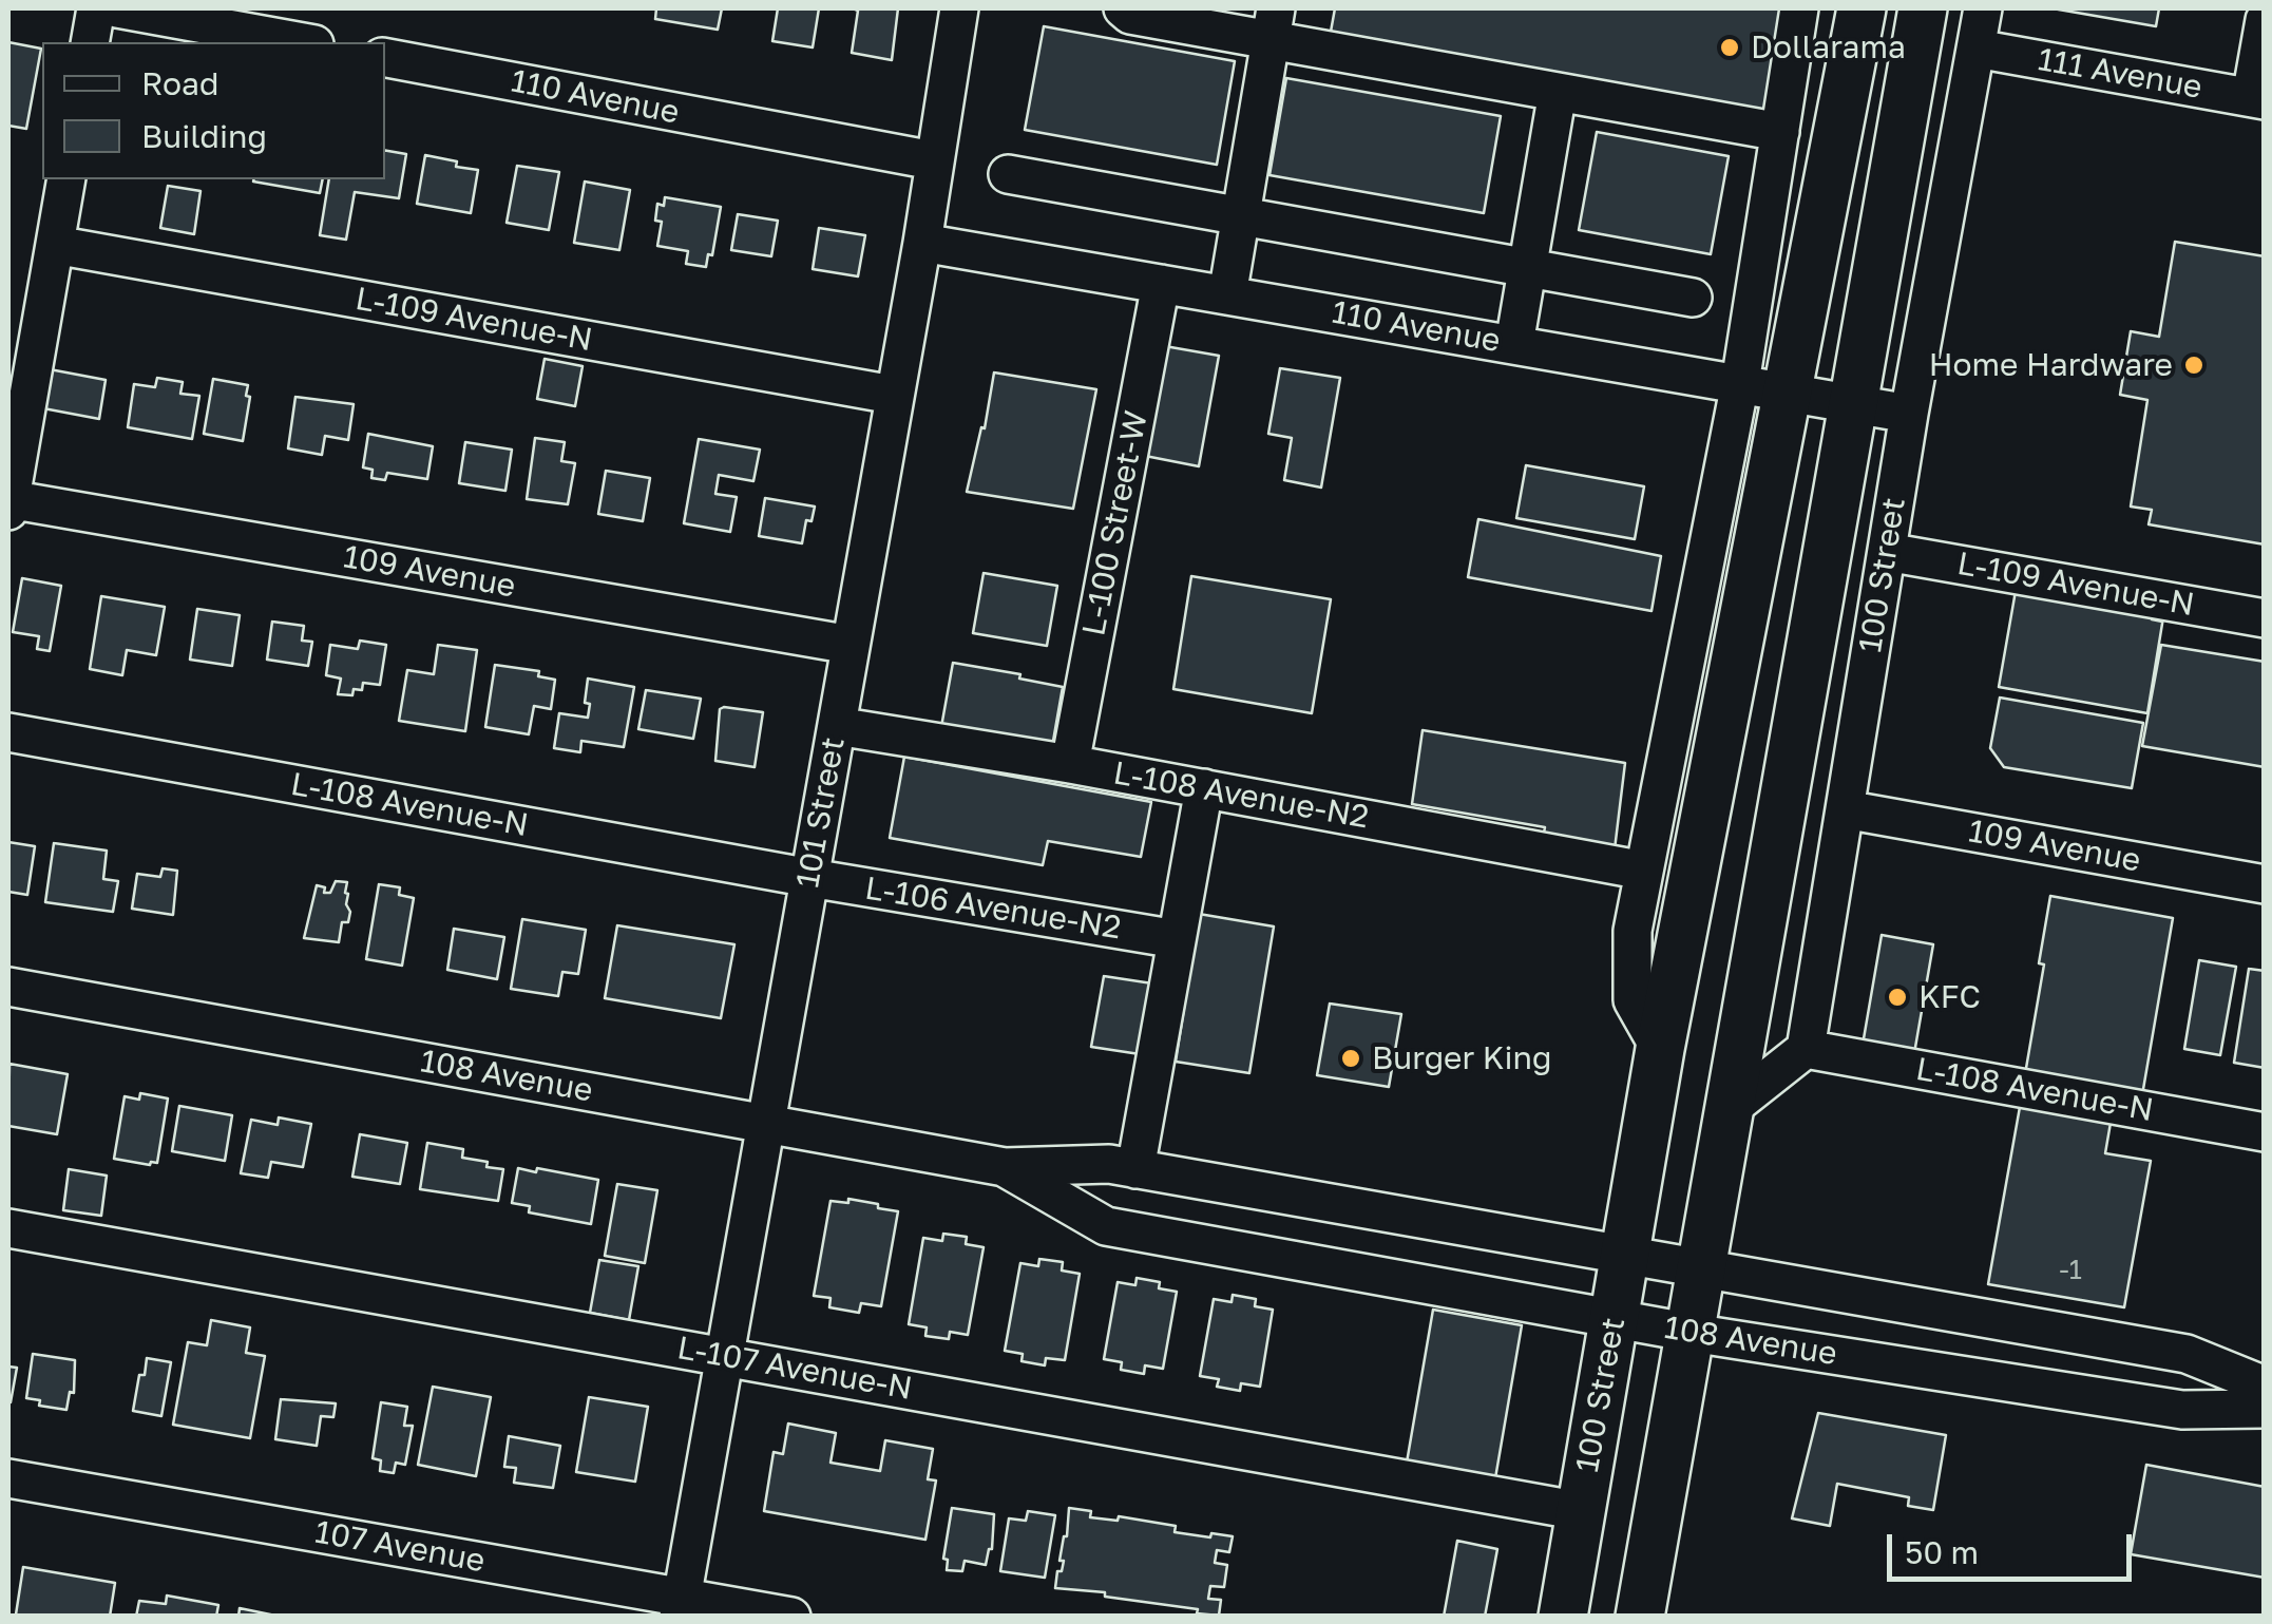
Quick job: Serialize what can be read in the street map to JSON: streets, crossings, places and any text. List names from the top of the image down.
{
  "streets": {
    "main road": ["100 Street"],
    "street": [
      "111 Avenue",
      "110 Avenue",
      "L-109 Avenue-N",
      "L-100 Street-W",
      "109 Avenue",
      "L-108 Avenue-N2",
      "L-108 Avenue-N",
      "101 Street",
      "L-106 Avenue-N2",
      "108 Avenue",
      "L-107 Avenue-N",
      "107 Avenue"
    ]
  },
  "crossings": [
    ["111 Avenue", "100 Street"],
    ["110 Avenue", "L-100 Street-W"],
    ["110 Avenue", "100 Street"],
    ["110 Avenue", "101 Street"],
    ["L-109 Avenue-N", "100 Street"],
    ["L-109 Avenue-N", "101 Street"],
    ["L-100 Street-W", "L-108 Avenue-N2"],
    ["109 Avenue", "100 Street"],
    ["109 Avenue", "101 Street"],
    ["100 Street", "L-108 Avenue-N"],
    ["100 Street", "108 Avenue"],
    ["100 Street", "L-107 Avenue-N"],
    ["L-108 Avenue-N2", "101 Street"],
    ["L-108 Avenue-N", "101 Street"],
    ["L-108 Avenue-N", "L-106 Avenue-N2"],
    ["101 Street", "L-106 Avenue-N2"],
    ["101 Street", "108 Avenue"],
    ["101 Street", "L-107 Avenue-N"],
    ["101 Street", "107 Avenue"]
  ],
  "places": [
    "Dollarama",
    "Home Hardware",
    "KFC",
    "Burger King"
  ],
  "house_numbers": ["-1"],
  "legend": ["Road", "Building"],
  "scale_bar": "50 m"
}
